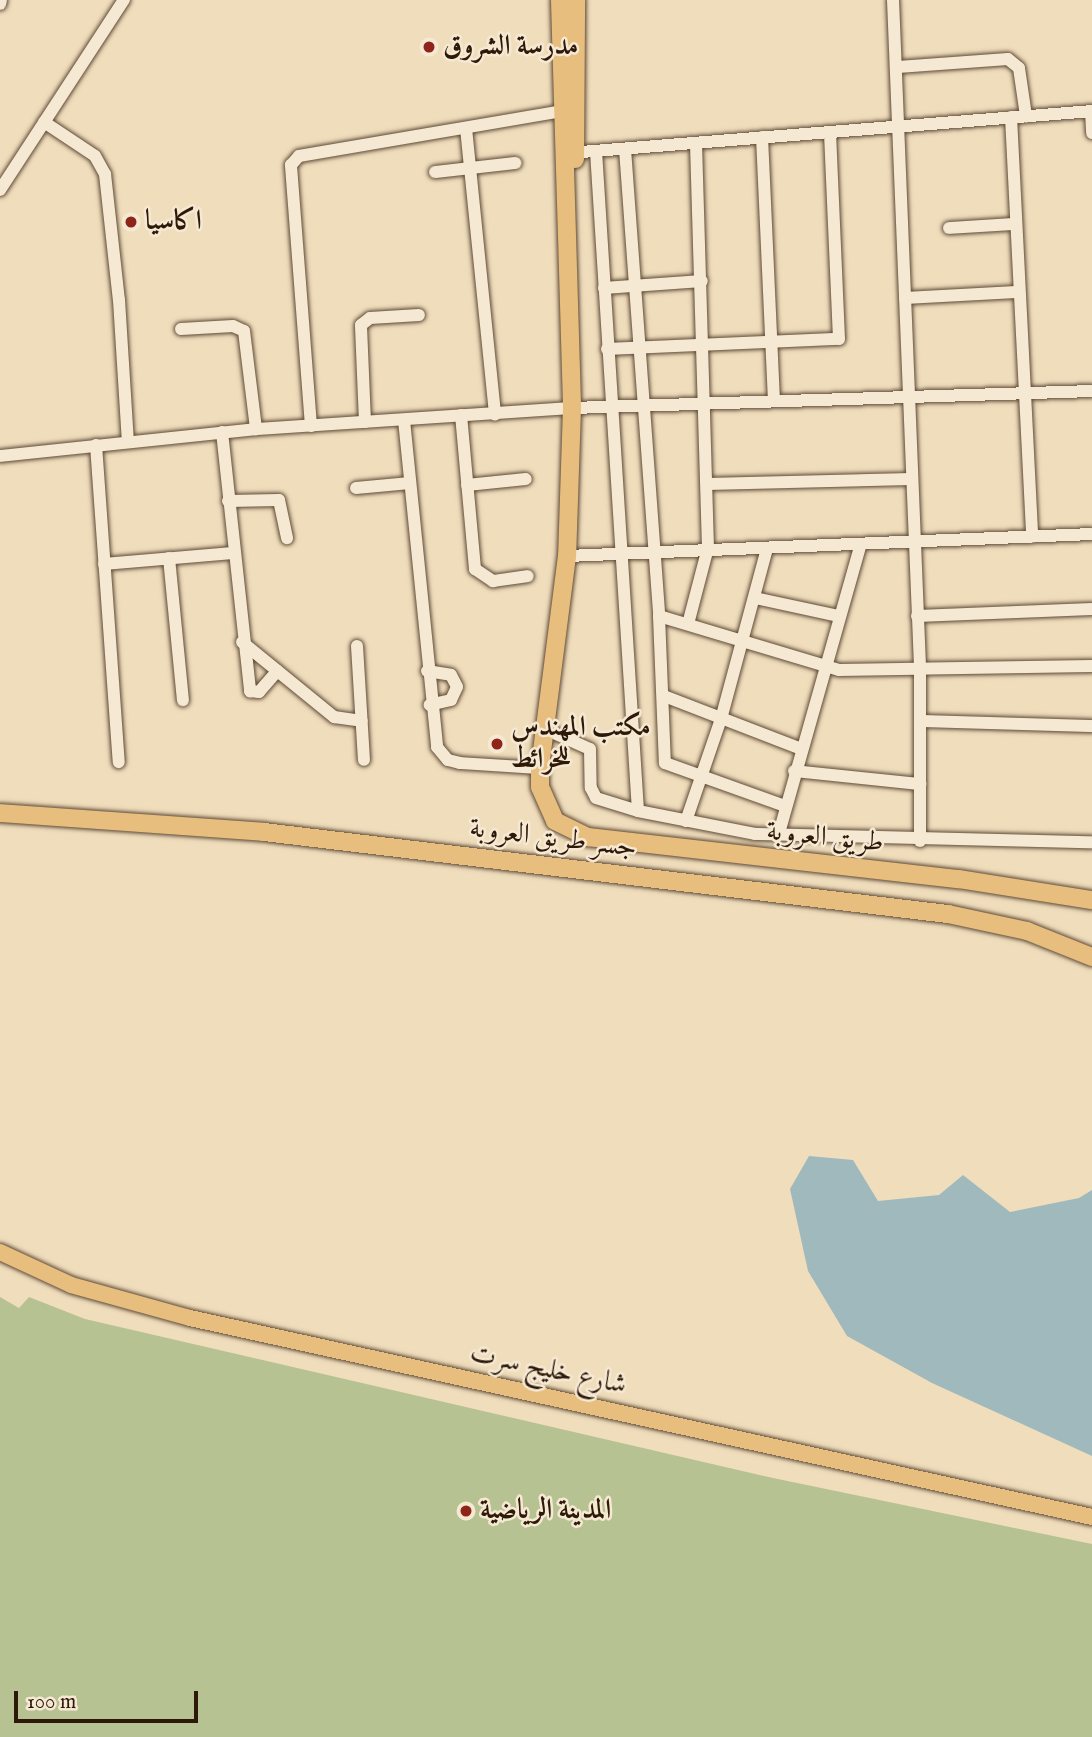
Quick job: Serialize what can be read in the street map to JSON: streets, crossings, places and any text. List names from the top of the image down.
{
  "streets": {
    "highway": ["طريق العروبة", "جسر طريق العروبة"],
    "main road": ["شارع خليج سرت"]
  },
  "places": [
    "مدرسة الشروق",
    "اكاسيا",
    "مكتب المهندس للخرائط",
    "المدينة الرياضية"
  ],
  "scale_bar": "100 m"
}
